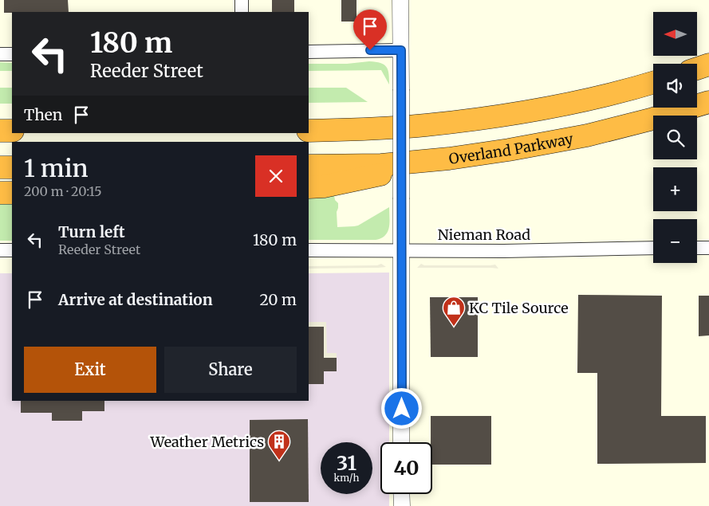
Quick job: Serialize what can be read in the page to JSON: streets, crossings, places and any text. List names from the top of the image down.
{
  "streets": {
    "highway": ["Overland Parkway"],
    "street": ["Nieman Road"]
  },
  "places": {
    "shop": ["KC Tile Source"],
    "building": ["Weather Metrics"]
  },
  "north": "left",
  "page": {
    "map_buttons": ["+", "−"],
    "turn": ["180 m", "Reeder Street"],
    "then": "Then",
    "heading": ["1 min", "200 m · 20:15"],
    "list": [
      {
        "name": "Turn left",
        "note": "Reeder Street",
        "value": "180 m"
      },
      {
        "name": "Arrive at destination",
        "value": "20 m"
      }
    ],
    "buttons": ["Exit", "Share"],
    "speed": "31 km/h",
    "limit": "40"
  }
}
